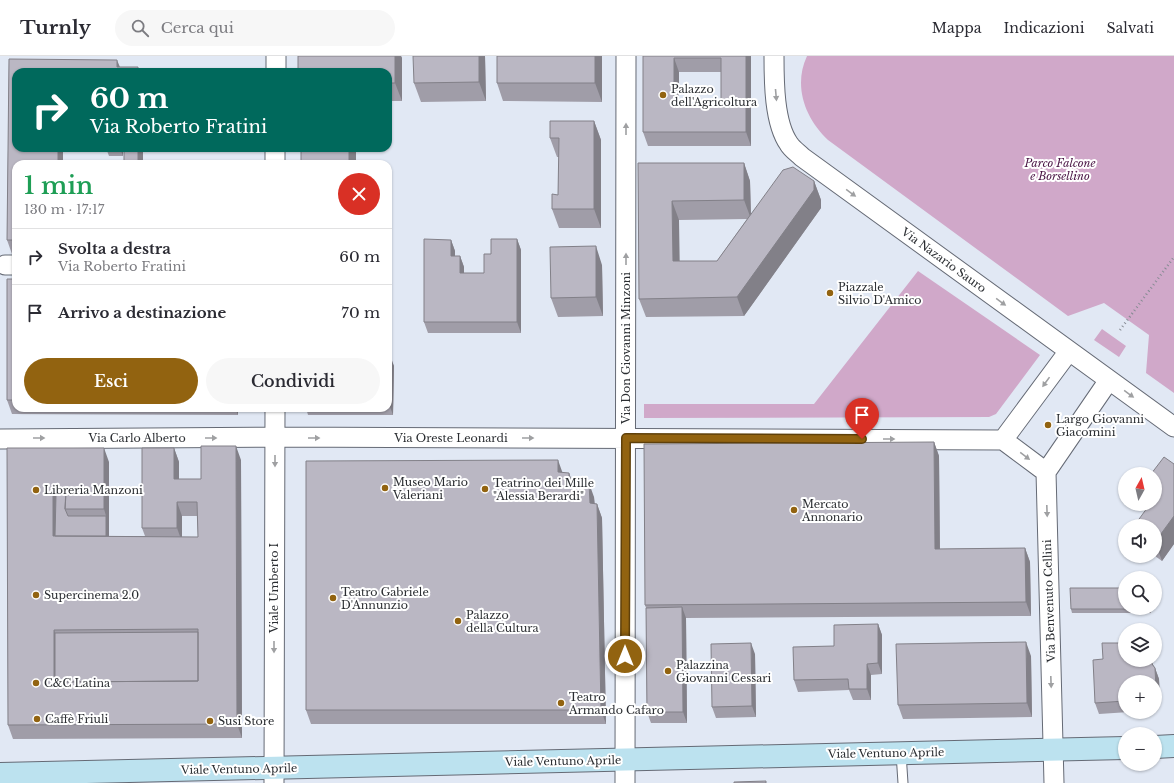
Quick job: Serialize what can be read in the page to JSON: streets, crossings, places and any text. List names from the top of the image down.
{
  "streets": {
    "main road": ["Viale Ventuno Aprile"],
    "street": [
      "Via Nazario Sauro",
      "Via Don Giovanni Minzoni",
      "Via Carlo Alberto",
      "Via Oreste Leonardi",
      "Viale Umberto I",
      "Via Benvenuto Cellini"
    ]
  },
  "crossings": [
    ["Via Don Giovanni Minzoni", "Via Oreste Leonardi"],
    ["Via Don Giovanni Minzoni", "Viale Ventuno Aprile"],
    ["Via Carlo Alberto", "Via Oreste Leonardi"],
    ["Via Carlo Alberto", "Viale Umberto I"],
    ["Via Oreste Leonardi", "Viale Umberto I"],
    ["Viale Umberto I", "Viale Ventuno Aprile"],
    ["Via Benvenuto Cellini", "Viale Ventuno Aprile"]
  ],
  "one_way": [
    "Via Nazario Sauro",
    "Via Don Giovanni Minzoni",
    "Via Carlo Alberto",
    "Via Oreste Leonardi",
    "Viale Umberto I",
    "Via Benvenuto Cellini"
  ],
  "parks": ["Parco Falcone e Borsellino"],
  "places": [
    "Palazzo dell'Agricoltura",
    "Piazzale Silvio D'Amico",
    "Largo Giovanni Giacomini",
    "Museo Mario Valeriani",
    "Teatrino dei Mille \"Alessia Berardi\"",
    "Libreria Manzoni",
    "Mercato Annonario",
    "Supercinema 2.0",
    "Teatro Gabriele D'Annunzio",
    "Palazzo della Cultura",
    "Palazzina Giovanni Cessari",
    "C&C Latina",
    "Teatro Armando Cafaro",
    "Caffè Friuli",
    "Susi Store"
  ],
  "north": "top",
  "page": {
    "header": "Turnly",
    "search": "Cerca qui",
    "nav": ["Mappa", "Indicazioni", "Salvati"],
    "turn": ["60 m", "Via Roberto Fratini"],
    "heading": ["1 min", "130 m · 17:17"],
    "list": [
      {
        "name": "Svolta a destra",
        "note": "Via Roberto Fratini",
        "value": "60 m"
      },
      {
        "name": "Arrivo a destinazione",
        "value": "70 m"
      }
    ],
    "buttons": ["Esci", "Condividi"],
    "map_buttons": ["+", "−"]
  }
}
